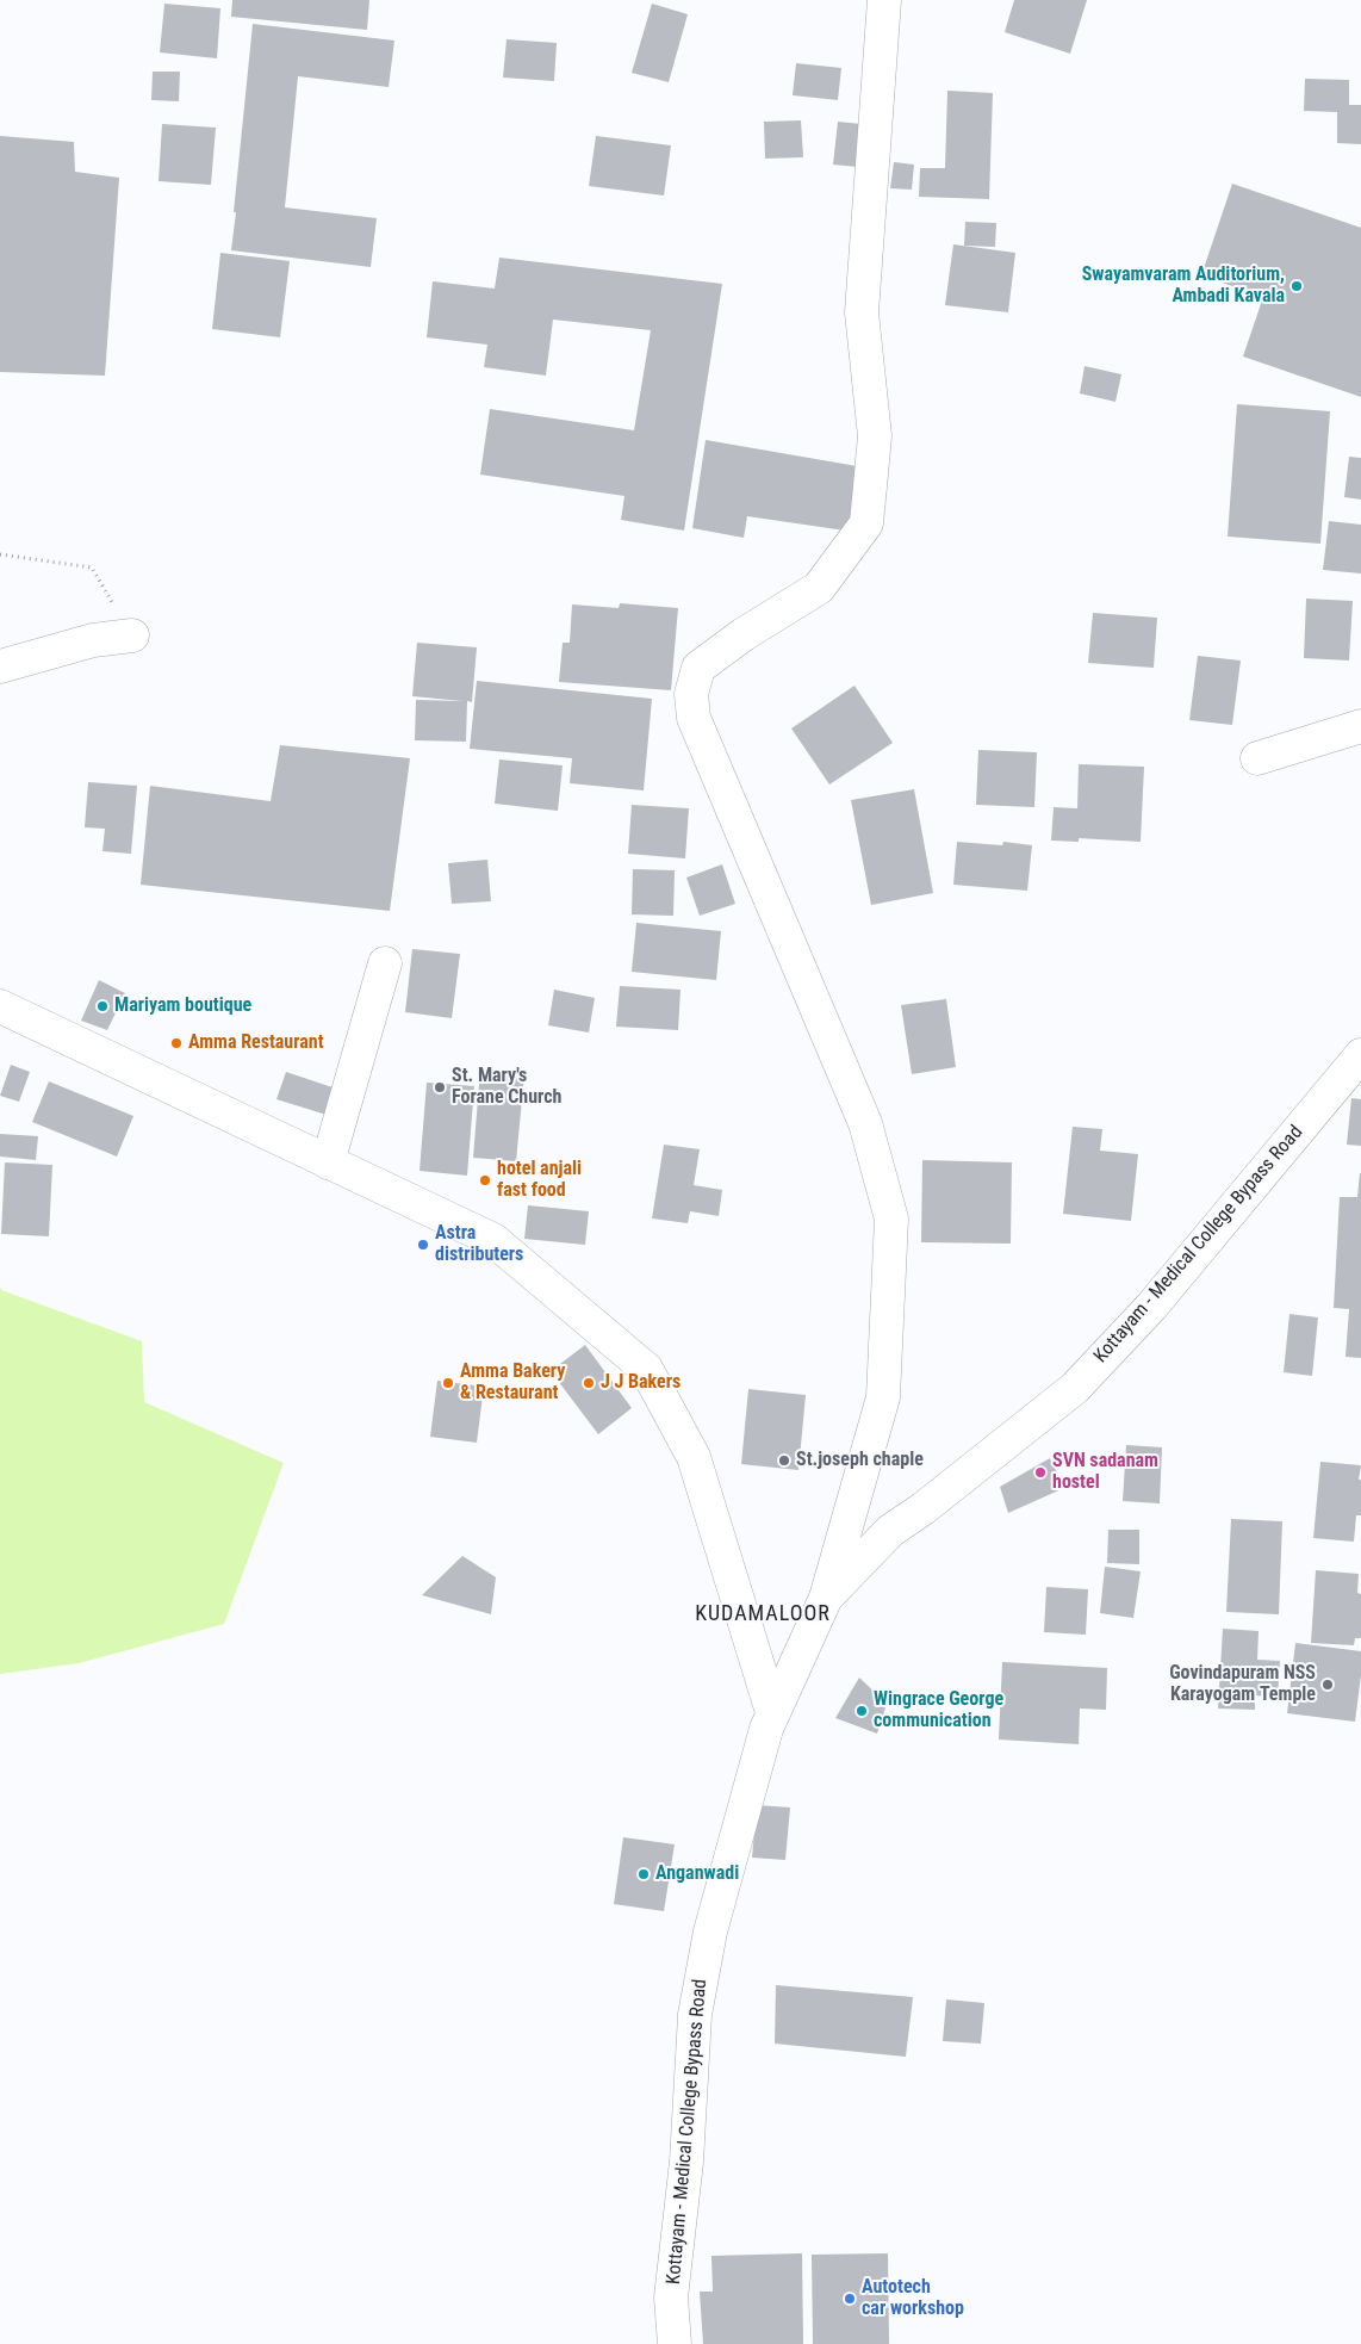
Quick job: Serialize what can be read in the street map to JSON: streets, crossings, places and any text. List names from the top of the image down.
{
  "streets": {
    "main road": ["Kottayam - Medical College Bypass Road"]
  },
  "districts": ["KUDAMALOOR"],
  "places": [
    "Swayamvaram Auditorium, Ambadi Kavala",
    "Mariyam boutique",
    "Amma Restaurant",
    "St. Mary's Forane Church",
    "hotel anjali fast food",
    "Astra distributers",
    "Amma Bakery & Restaurant",
    "J J Bakers",
    "St.joseph chaple",
    "SVN sadanam hostel",
    "Govindapuram NSS Karayogam Temple",
    "Wingrace George communication",
    "Anganwadi",
    "Autotech car workshop"
  ]
}
